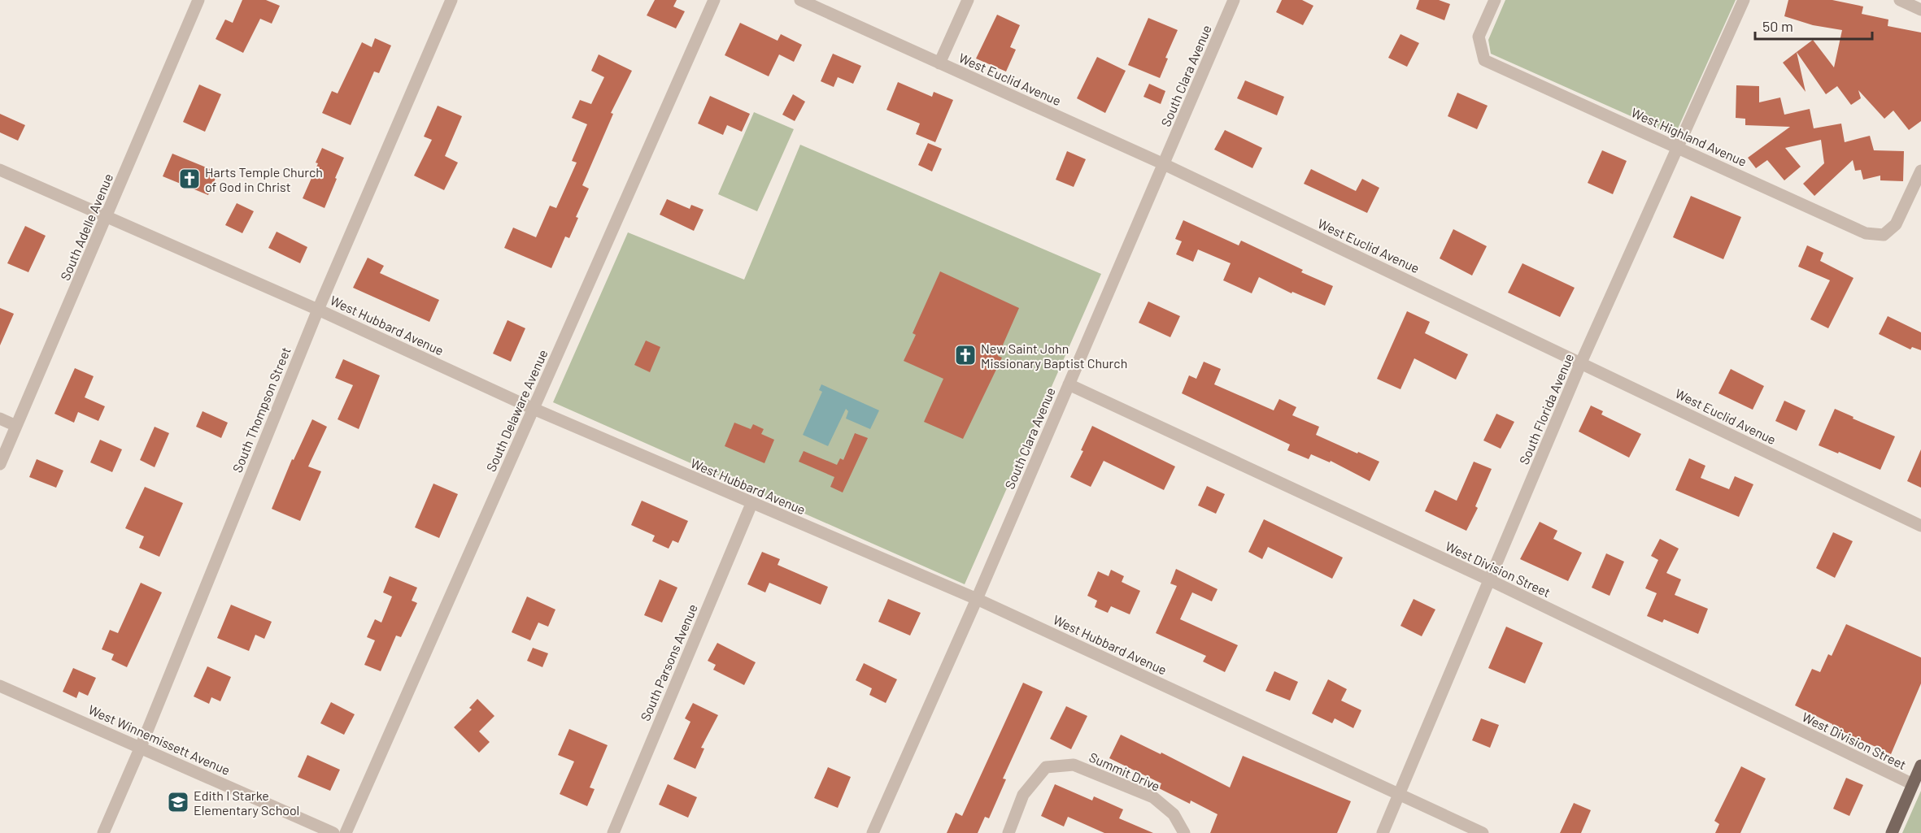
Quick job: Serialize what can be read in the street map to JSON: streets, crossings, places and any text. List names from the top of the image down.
{
  "streets": {
    "street": [
      "South Clara Avenue",
      "West Euclid Avenue",
      "West Highland Avenue",
      "South Adelle Avenue",
      "West Hubbard Avenue",
      "South Florida Avenue",
      "South Thompson Street",
      "South Delaware Avenue",
      "West Division Street",
      "South Parsons Avenue",
      "West Winnemissett Avenue",
      "Summit Drive"
    ]
  },
  "crossings": [
    ["South Clara Avenue", "West Euclid Avenue"],
    ["South Clara Avenue", "West Hubbard Avenue"],
    ["South Clara Avenue", "West Division Street"],
    ["West Euclid Avenue", "South Florida Avenue"],
    ["West Highland Avenue", "South Florida Avenue"],
    ["South Adelle Avenue", "West Hubbard Avenue"],
    ["West Hubbard Avenue", "South Florida Avenue"],
    ["West Hubbard Avenue", "South Thompson Street"],
    ["West Hubbard Avenue", "South Delaware Avenue"],
    ["West Hubbard Avenue", "South Parsons Avenue"],
    ["South Florida Avenue", "West Division Street"],
    ["South Thompson Street", "West Winnemissett Avenue"]
  ],
  "places": {
    "church": ["Harts Temple Church of God in Christ", "New Saint John Missionary Baptist Church"],
    "school or university": ["Edith I Starke Elementary School"]
  },
  "scale_bar": "50 m"
}
